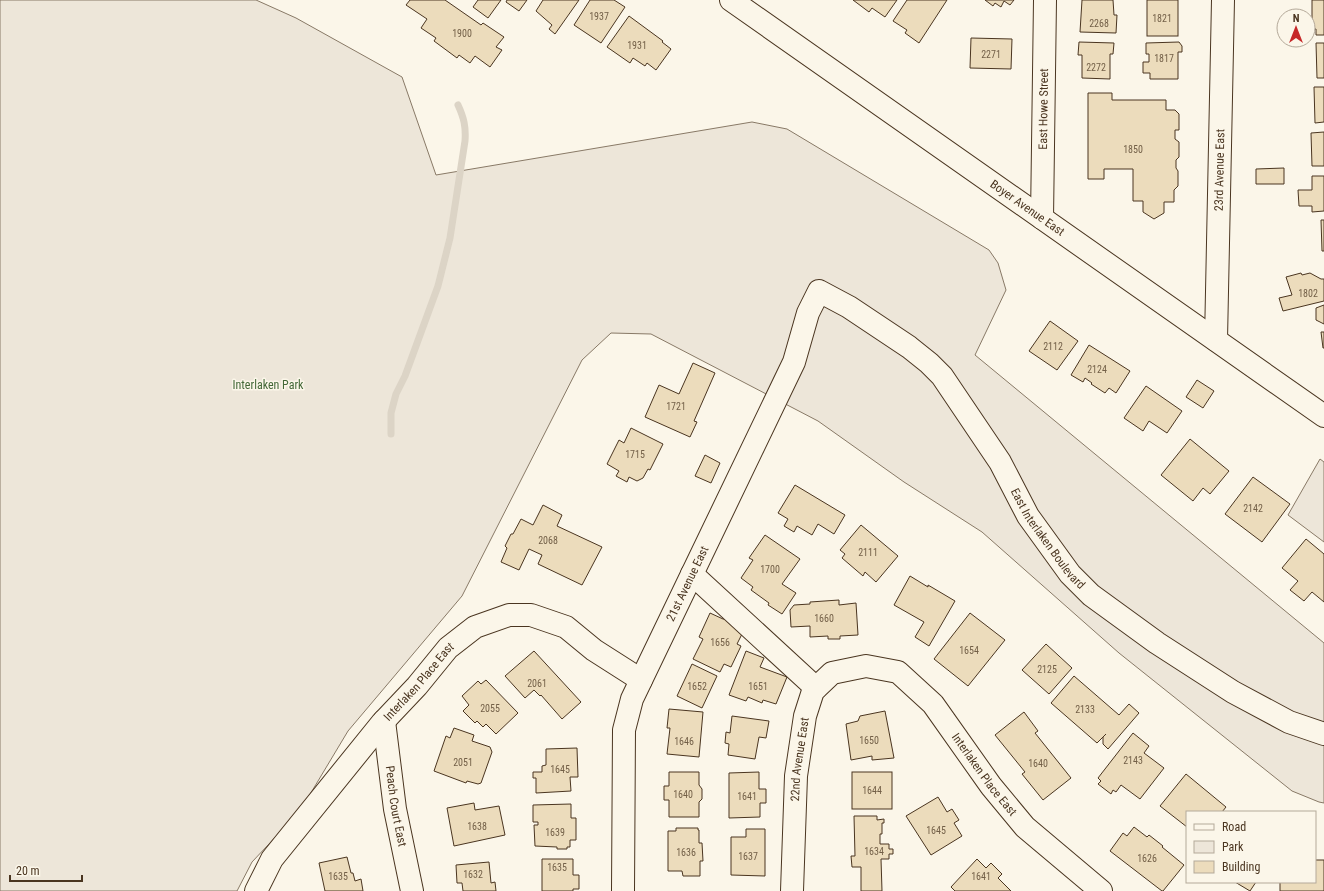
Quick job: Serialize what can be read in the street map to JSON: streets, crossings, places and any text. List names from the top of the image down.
{
  "streets": {
    "street": [
      "East Howe Street",
      "23rd Avenue East",
      "Boyer Avenue East",
      "East Interlaken Boulevard",
      "21st Avenue East",
      "Interlaken Place East",
      "22nd Avenue East",
      "Peach Court East"
    ]
  },
  "crossings": [
    ["East Howe Street", "Boyer Avenue East"],
    ["23rd Avenue East", "Boyer Avenue East"],
    ["East Interlaken Boulevard", "21st Avenue East"],
    ["21st Avenue East", "Interlaken Place East"],
    ["Interlaken Place East", "22nd Avenue East"],
    ["Interlaken Place East", "Peach Court East"]
  ],
  "parks": ["Interlaken Park"],
  "house_numbers": [
    "1937",
    "1821",
    "2268",
    "1900",
    "1931",
    "2271",
    "1817",
    "2272",
    "1850",
    "1802",
    "2112",
    "2124",
    "1721",
    "1715",
    "2142",
    "2068",
    "2111",
    "1700",
    "1660",
    "1656",
    "1654",
    "2125",
    "2061",
    "1652",
    "1651",
    "2055",
    "2133",
    "1650",
    "1646",
    "2143",
    "2051",
    "1640",
    "1645",
    "1644",
    "1640",
    "1641",
    "1638",
    "1645",
    "1639",
    "1634",
    "1636",
    "1637",
    "1626",
    "1635",
    "1632",
    "1635",
    "1641"
  ],
  "legend": ["Road", "Park", "Building"],
  "scale_bar": "20 m",
  "north": "top"
}
